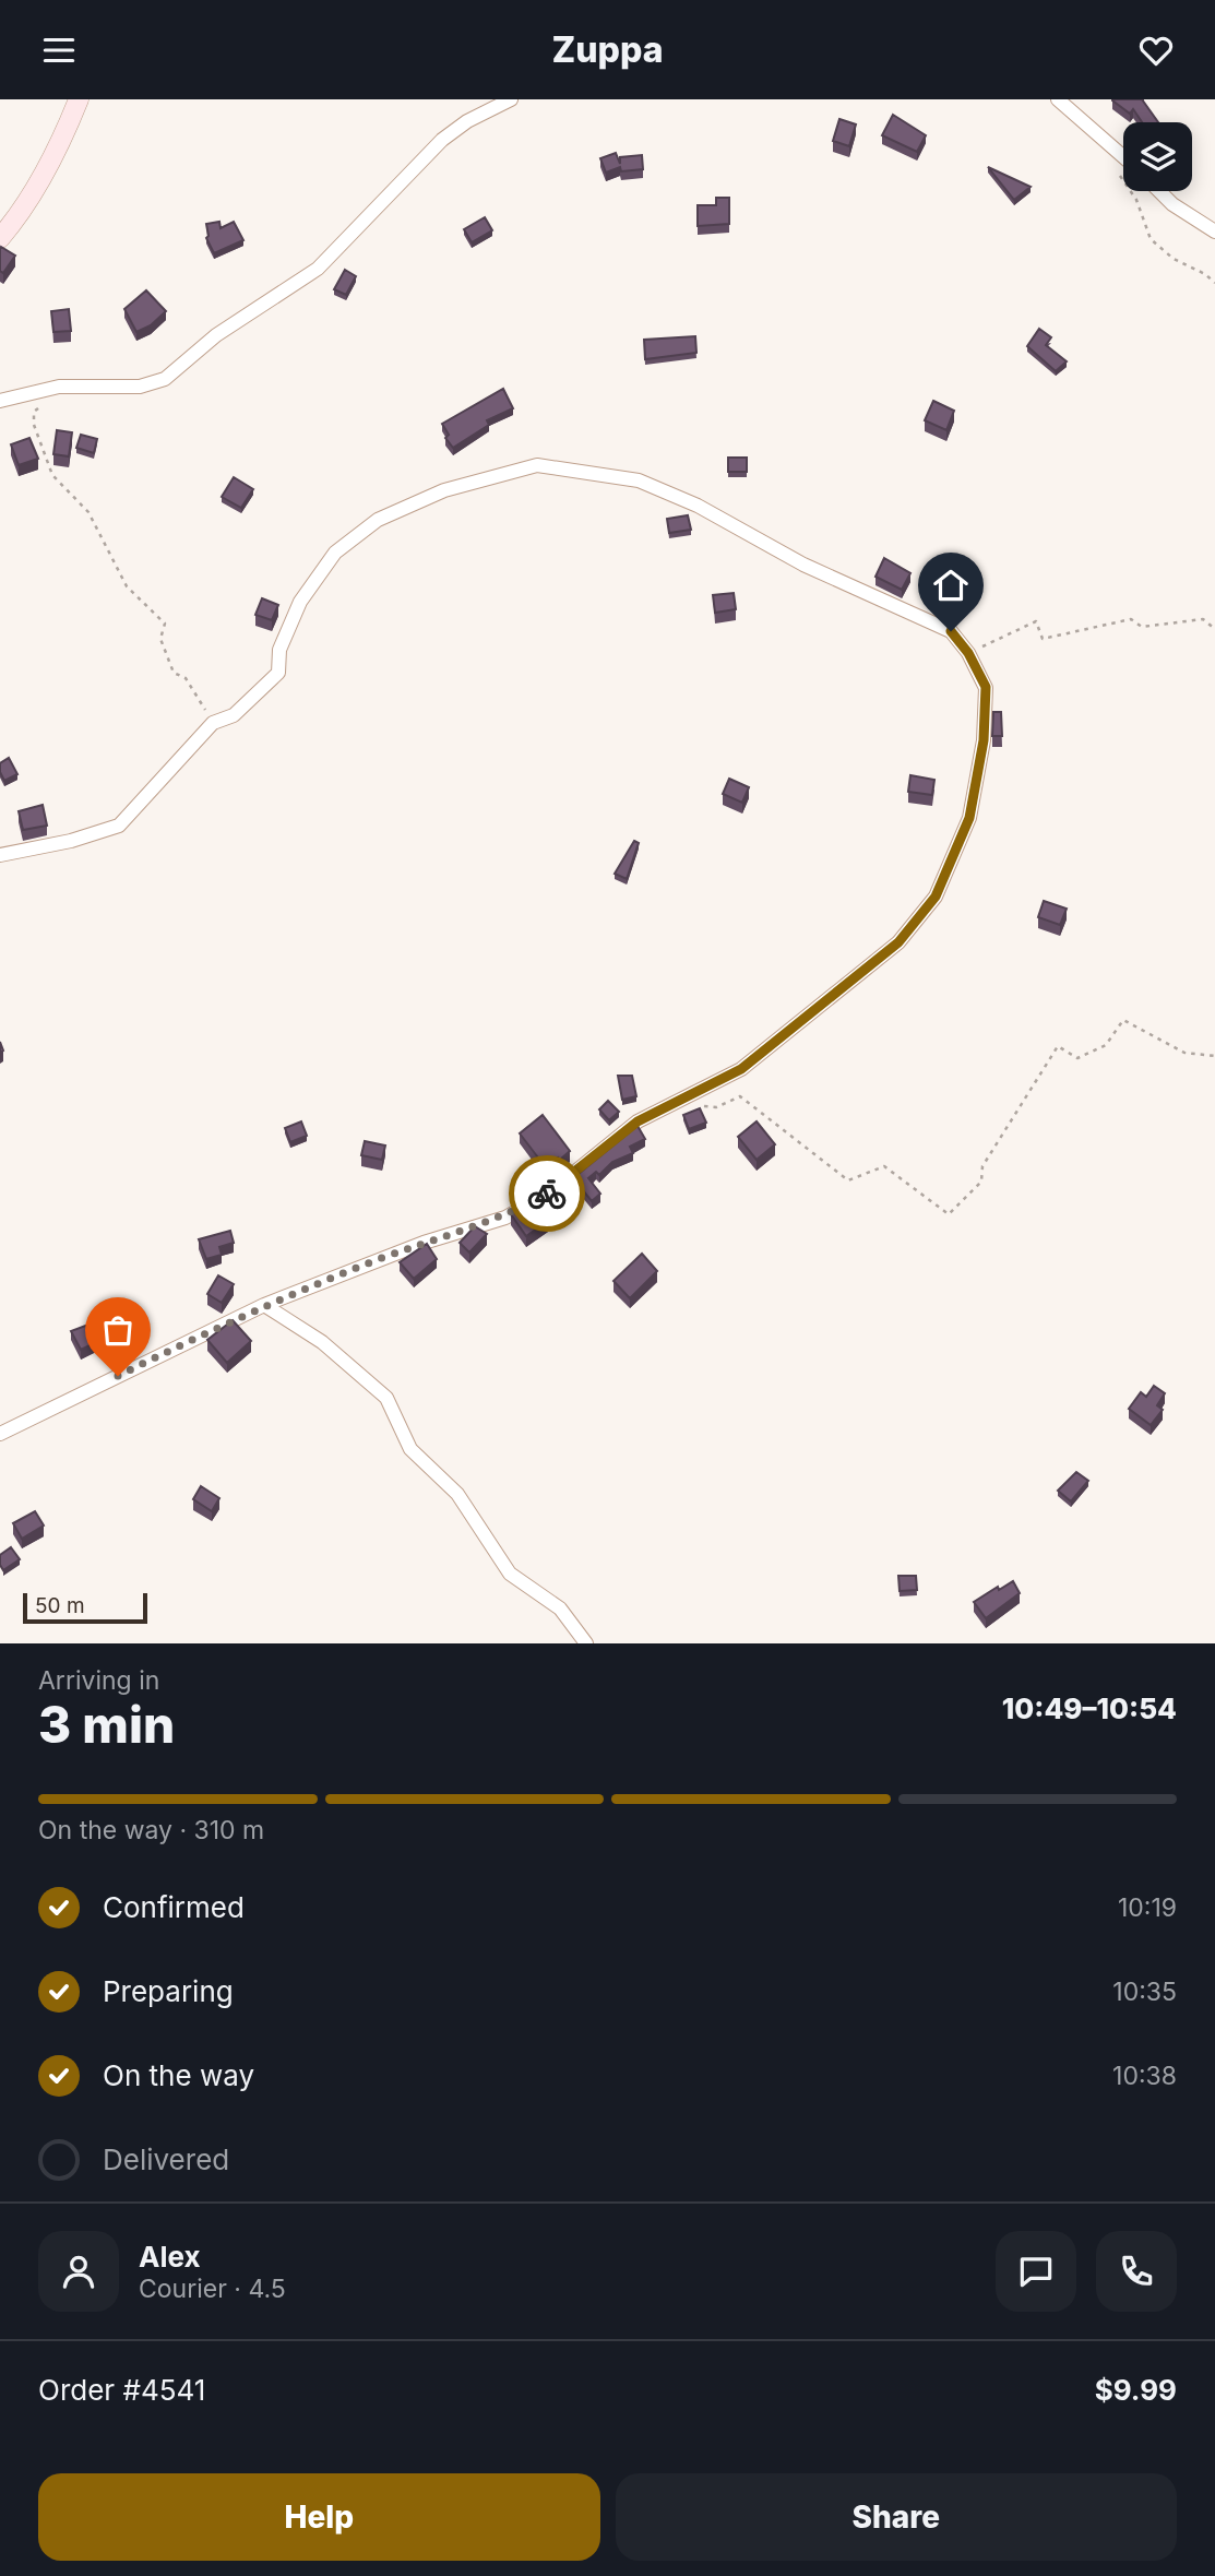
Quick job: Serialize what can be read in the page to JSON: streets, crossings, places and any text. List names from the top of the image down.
{
  "scale_bar": "50 m",
  "page": {
    "header": "Zuppa",
    "scale": "50 m",
    "heading": ["3 min", "Arriving in", "10:49–10:54"],
    "panel": [
      "Alex",
      "Courier · 4.5",
      "Order #4541",
      "$9.99"
    ],
    "bar": "On the way · 310 m",
    "list": [
      ["Confirmed", "10:19"],
      ["Preparing", "10:35"],
      ["On the way", "10:38"],
      "Delivered"
    ],
    "buttons": ["Help", "Share"]
  }
}
